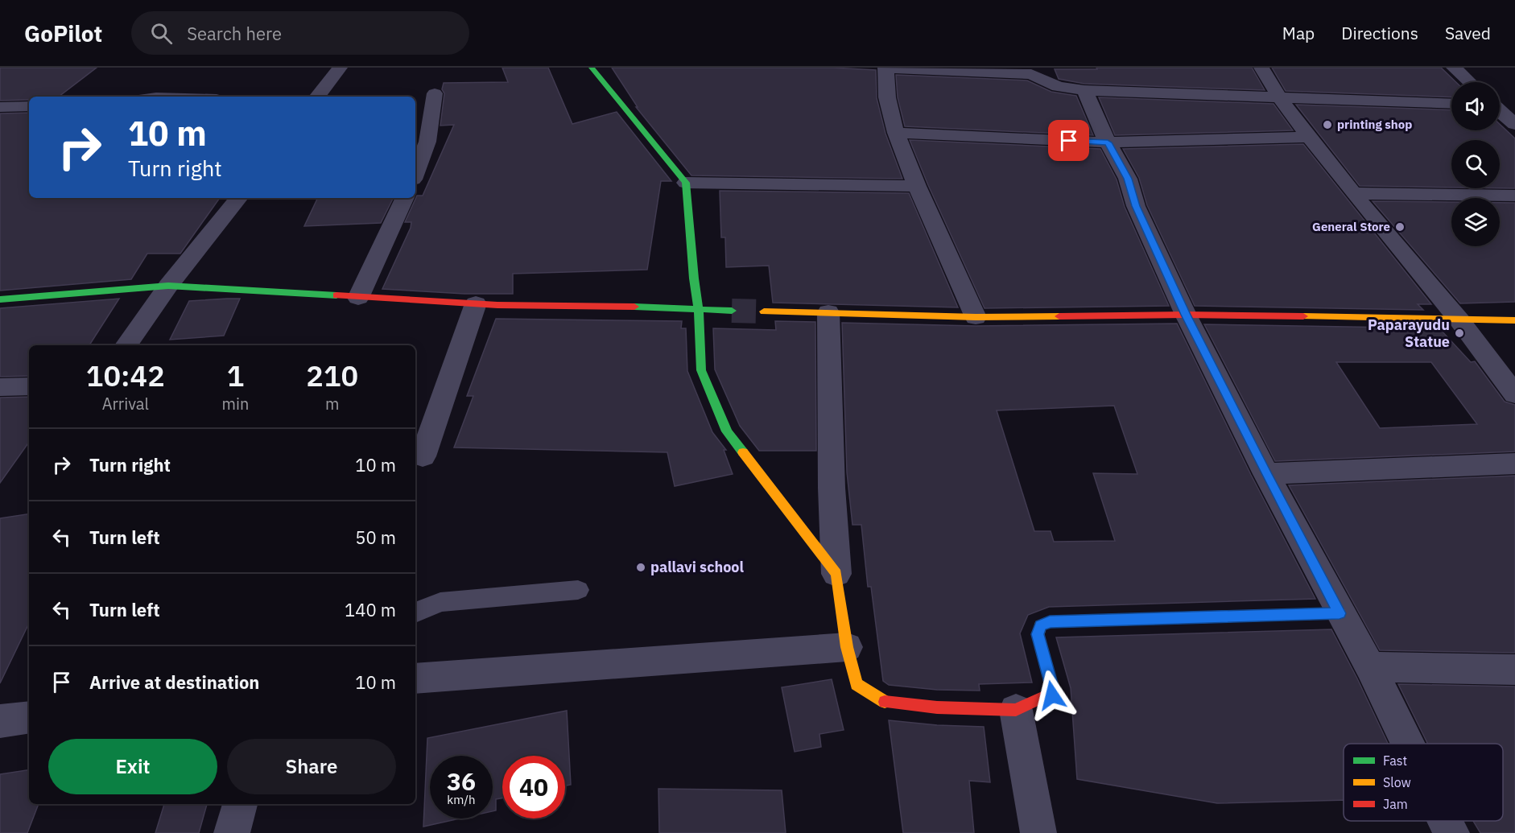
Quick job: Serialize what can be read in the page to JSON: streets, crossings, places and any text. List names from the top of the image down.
{
  "places": [
    "printing shop",
    "General Store",
    "Paparayudu Statue",
    "pallavi school"
  ],
  "legend": ["Fast", "Slow", "Jam"],
  "page": {
    "header": "GoPilot",
    "search": "Search here",
    "nav": ["Map", "Directions", "Saved"],
    "turn": ["10 m", "Turn right"],
    "eta": [
      "10:42",
      "Arrival",
      "1",
      "min",
      "210",
      "m"
    ],
    "list": [
      {
        "name": "Turn right",
        "value": "10 m"
      },
      {
        "name": "Turn left",
        "value": "50 m"
      },
      {
        "name": "Turn left",
        "value": "140 m"
      },
      {
        "name": "Arrive at destination",
        "value": "10 m"
      }
    ],
    "buttons": ["Exit", "Share"],
    "speed": "36 km/h",
    "limit": "40"
  }
}
